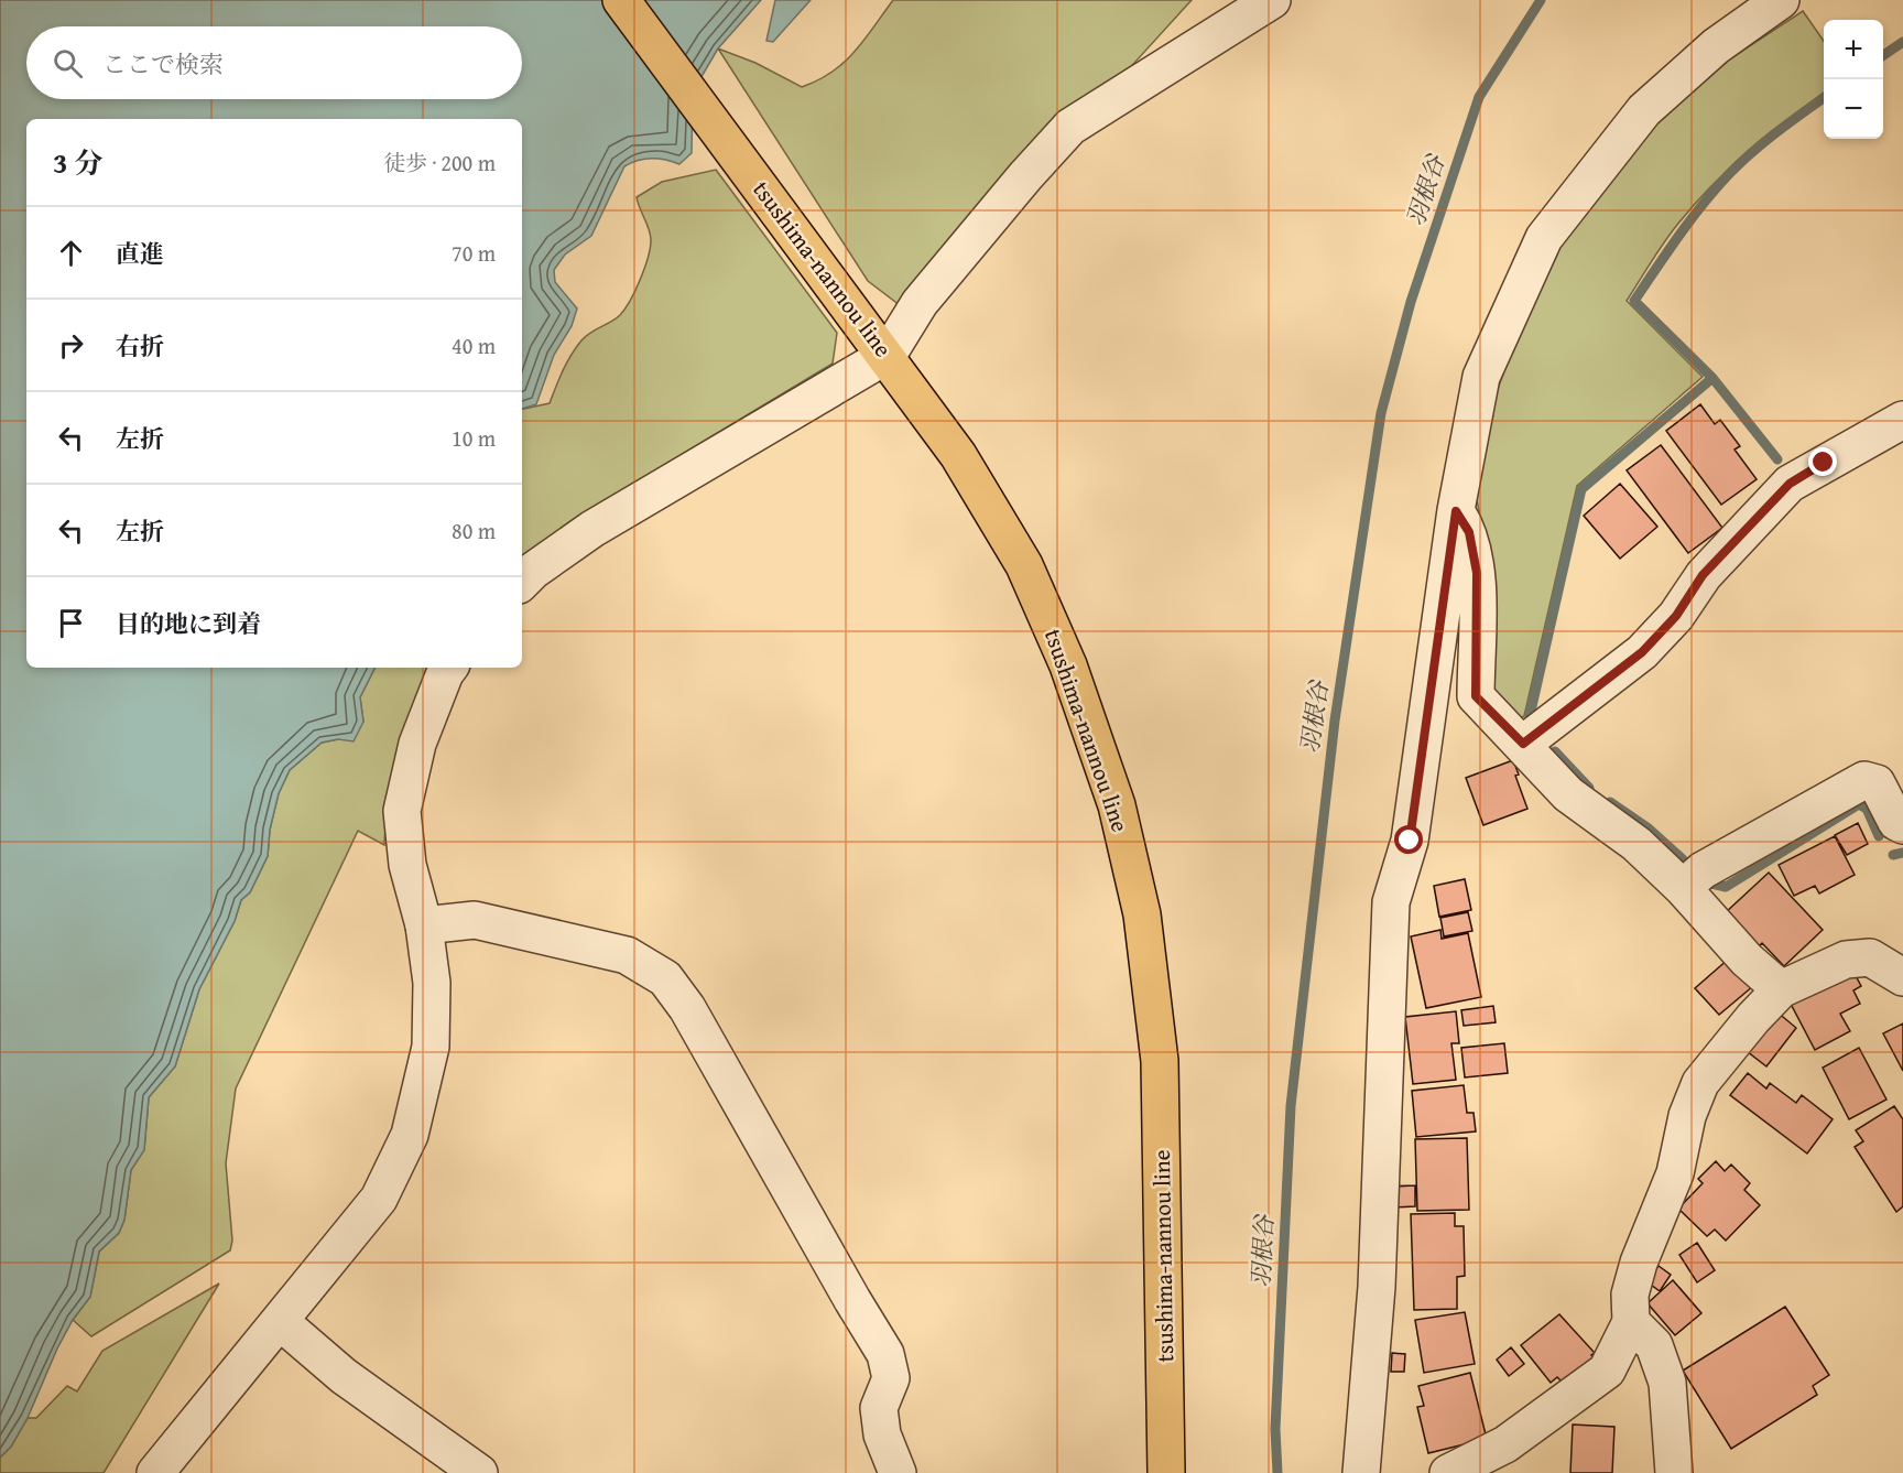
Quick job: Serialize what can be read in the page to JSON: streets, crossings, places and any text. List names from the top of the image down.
{
  "streets": {
    "main road": ["tsushima-nannou line"]
  },
  "water": ["羽根谷"],
  "page": {
    "map_buttons": ["+", "−"],
    "search": "ここで検索",
    "heading": ["3 分", "徒歩 · 200 m"],
    "list": [
      ["直進", "70 m"],
      ["右折", "40 m"],
      ["左折", "10 m"],
      ["左折", "80 m"],
      "目的地に到着"
    ]
  }
}
